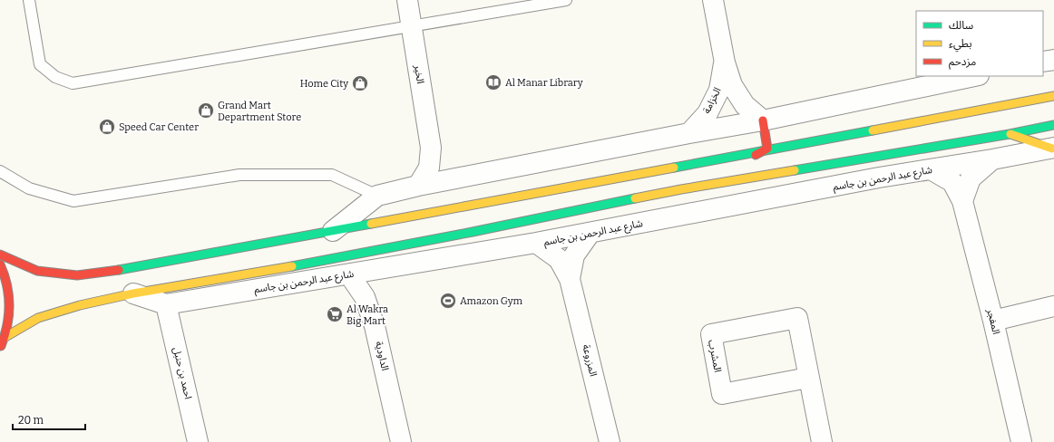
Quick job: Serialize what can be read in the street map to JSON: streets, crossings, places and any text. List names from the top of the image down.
{
  "streets": {
    "main road": ["شارع عبد الرحمن بن جاسم"],
    "street": [
      "الخير",
      "الخزامة",
      "المفجر",
      "الداودية",
      "المشرب",
      "المزروعة",
      "احمد بن حنبل"
    ]
  },
  "crossings": [
    ["شارع عبد الرحمن بن جاسم", "المفجر"],
    ["شارع عبد الرحمن بن جاسم", "الداودية"],
    ["شارع عبد الرحمن بن جاسم", "المزروعة"],
    ["شارع عبد الرحمن بن جاسم", "احمد بن حنبل"]
  ],
  "places": {
    "library": ["Al Manar Library"],
    "shop": ["Home City", "Grand Mart Department Store", "Speed Car Center"],
    "sports": ["Amazon Gym"],
    "supermarket": ["Al Wakra Big Mart"]
  },
  "legend": ["سالك", "بطيء", "مزدحم"],
  "scale_bar": "20 m"
}
